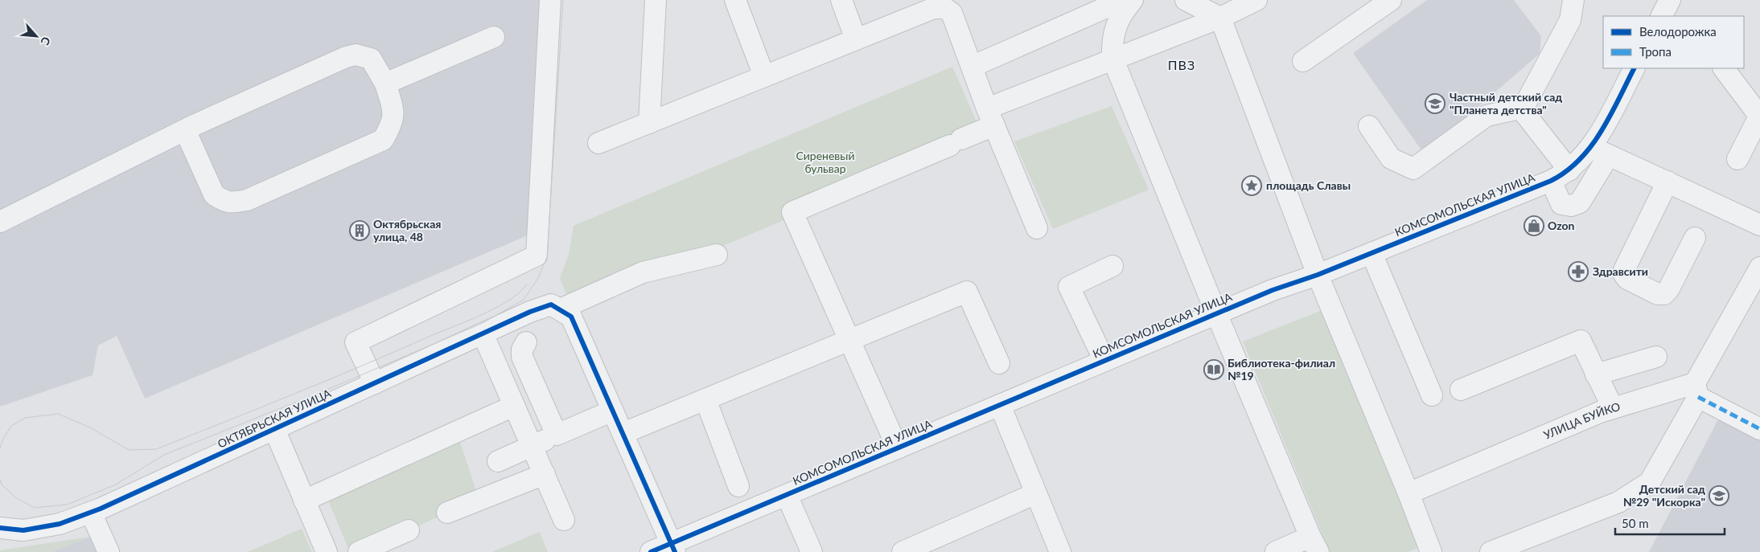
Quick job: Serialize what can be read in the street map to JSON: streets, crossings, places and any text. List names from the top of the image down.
{
  "streets": {
    "street": ["КОМСОМОЛЬСКАЯ УЛИЦА", "ОКТЯБРЬСКАЯ УЛИЦА", "УЛИЦА БУЙКО"]
  },
  "districts": ["ПВЗ"],
  "parks": ["Сиреневый бульвар"],
  "places": {
    "school or university": ["Частный детский сад \"Планета детства\"", "Детский сад №29 \"Искорка\""],
    "place": ["площадь Славы"],
    "shop": ["Ozon"],
    "building": ["Октябрьская улица, 48"],
    "pharmacy": ["Здравсити"],
    "library": ["Библиотека-филиал №19"]
  },
  "legend": ["Велодорожка", "Тропа"],
  "scale_bar": "50 m",
  "north": "bottom right"
}
